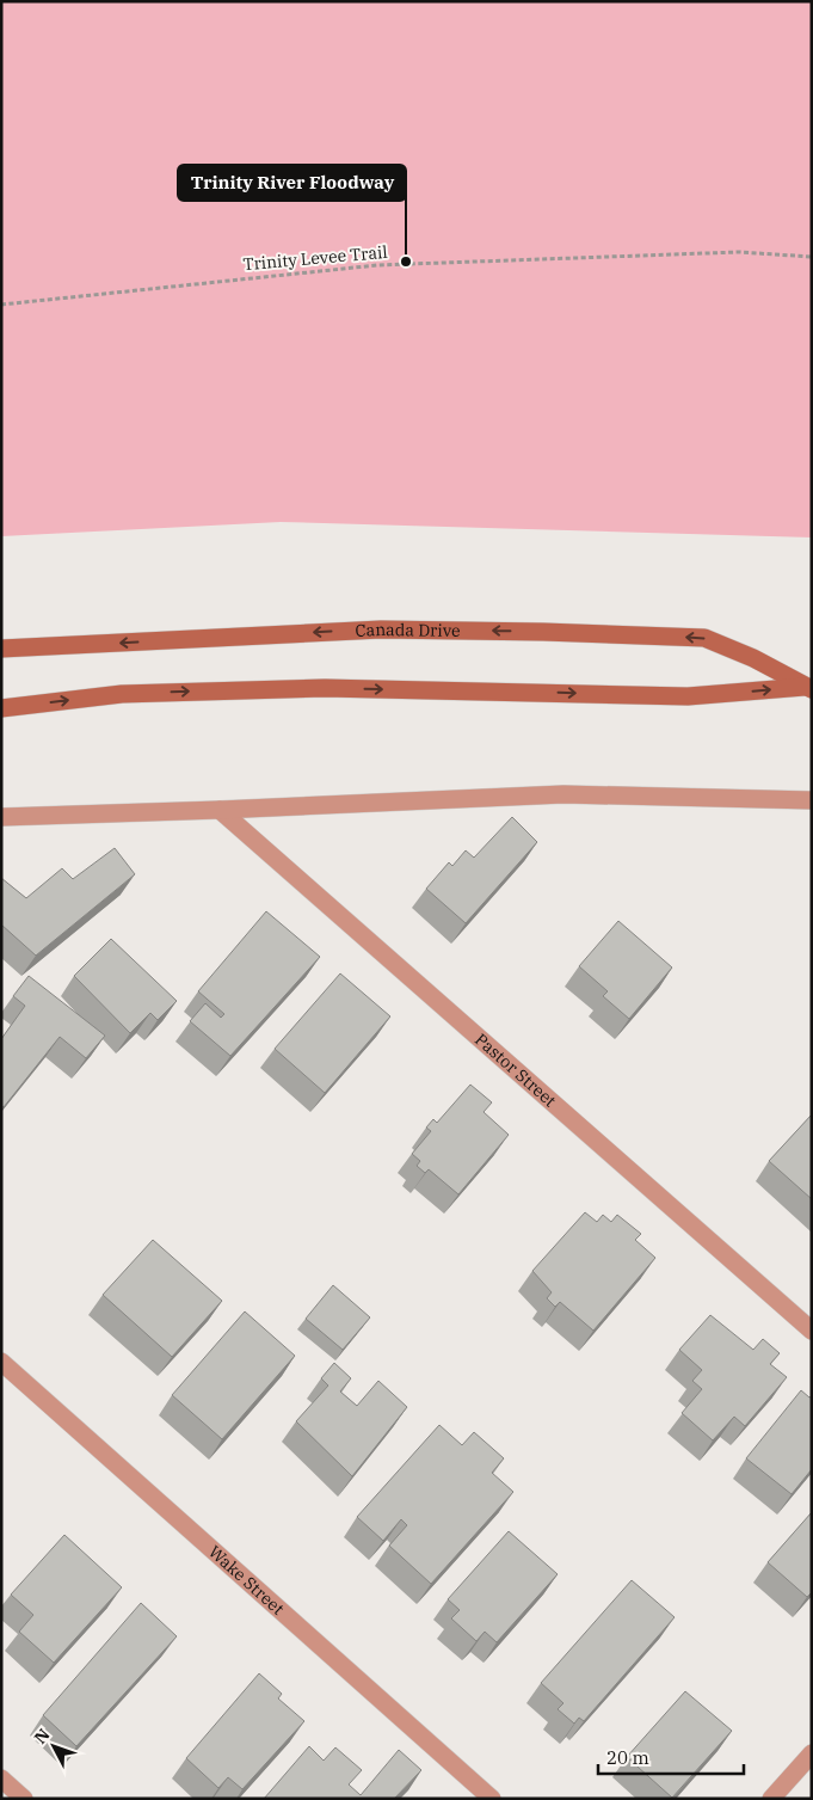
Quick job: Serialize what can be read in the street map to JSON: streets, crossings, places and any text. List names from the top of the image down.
{
  "streets": {
    "street": ["Canada Drive", "Pastor Street", "Wake Street"],
    "path": ["Trinity Levee Trail"]
  },
  "places": ["Trinity River Floodway"],
  "scale_bar": "20 m",
  "north": "top left"
}
